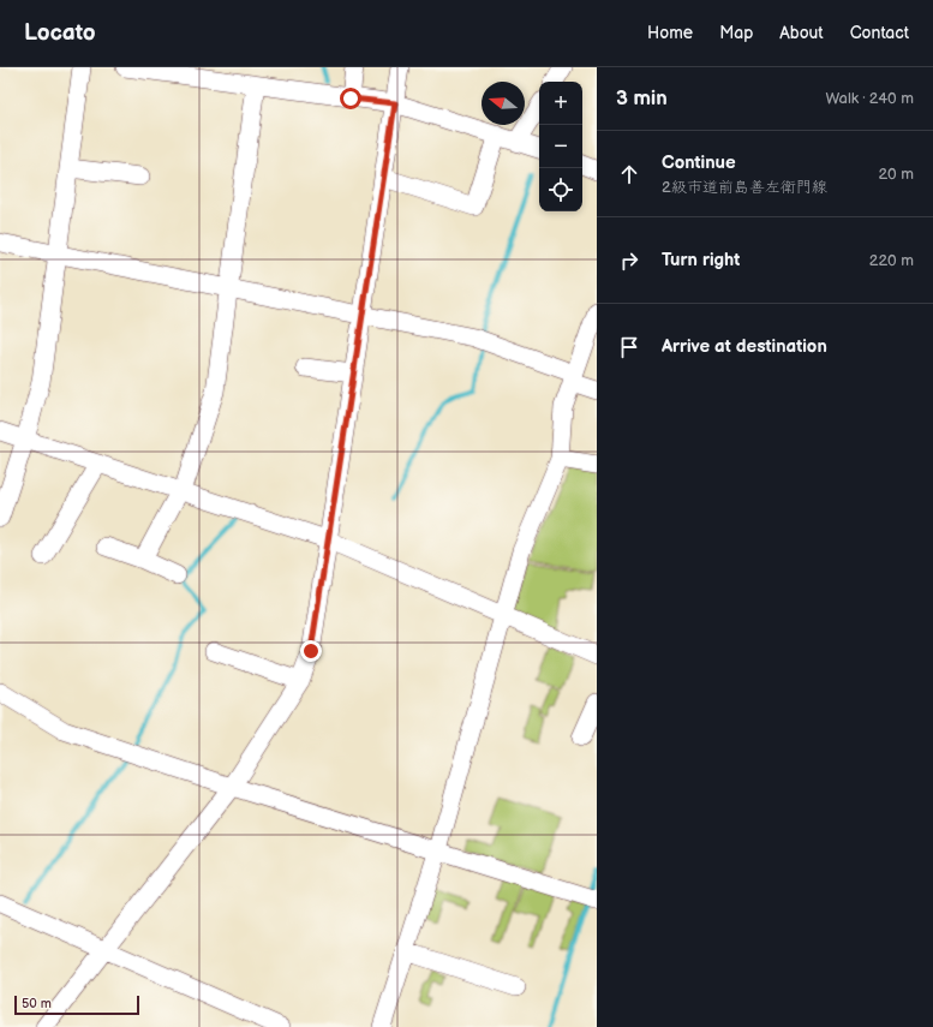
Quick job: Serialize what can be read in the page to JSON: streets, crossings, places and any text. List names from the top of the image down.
{
  "scale_bar": "50 m",
  "north": "left",
  "page": {
    "header": "Locato",
    "nav": [
      "Home",
      "Map",
      "About",
      "Contact"
    ],
    "heading": ["3 min", "Walk · 240 m"],
    "map_buttons": ["+", "−"],
    "list": [
      ["Continue", "2級市道前島善左衛門線", "20 m"],
      ["Turn right", "220 m"],
      "Arrive at destination"
    ],
    "scale": "50 m"
  }
}
